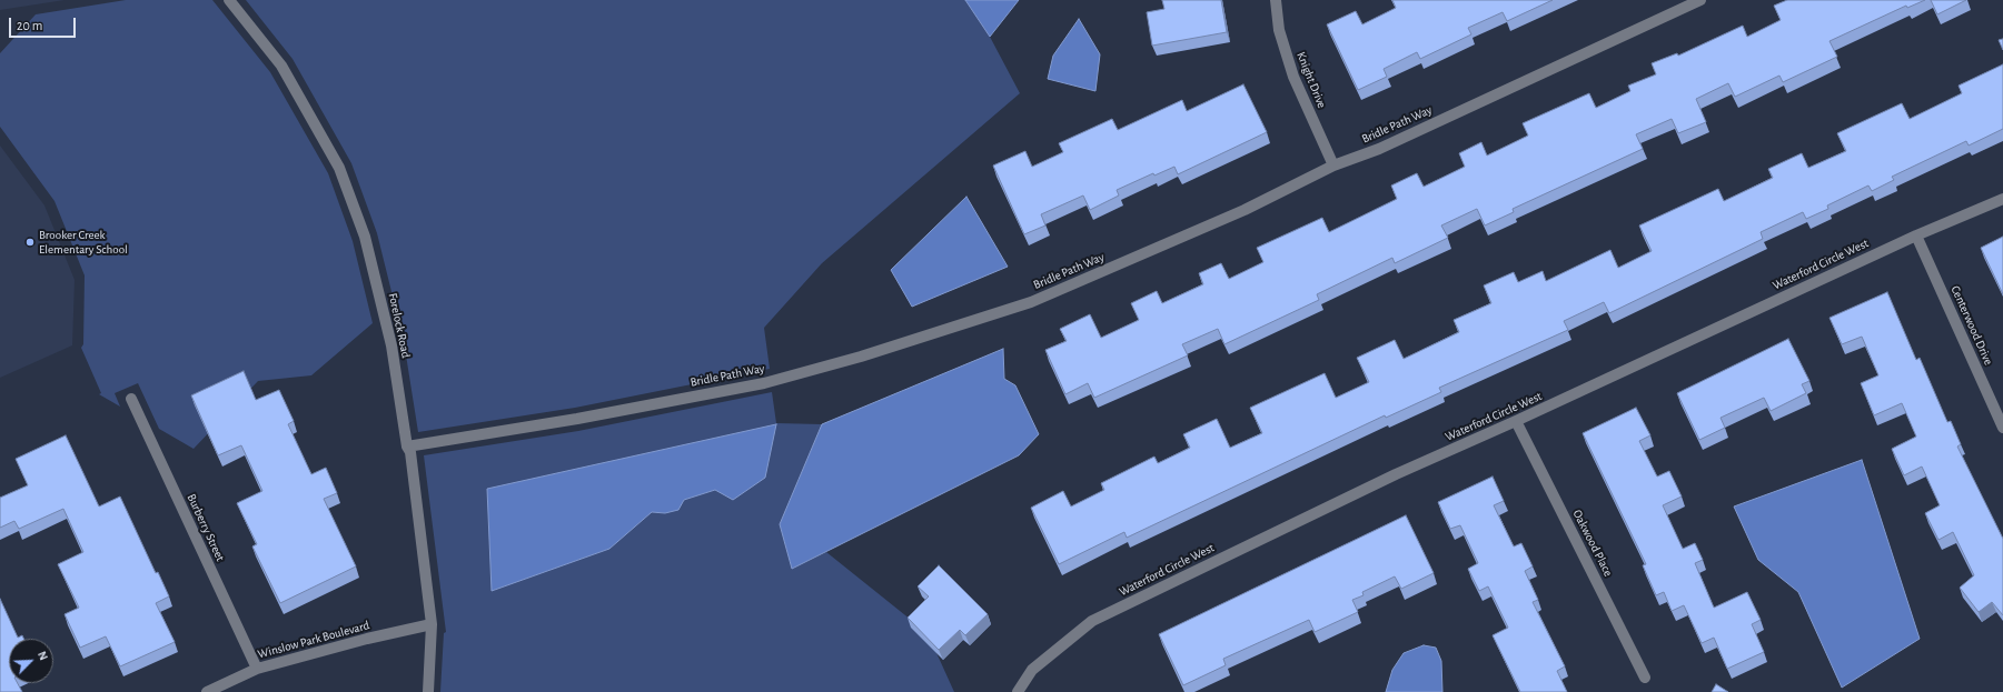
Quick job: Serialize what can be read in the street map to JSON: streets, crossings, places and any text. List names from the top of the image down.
{
  "streets": {
    "street": [
      "Knight Drive",
      "Bridle Path Way",
      "Waterford Circle West",
      "Forelock Road",
      "Centerwood Drive",
      "Burberry Street",
      "Oakwood Place",
      "Winslow Park Boulevard"
    ]
  },
  "crossings": [
    ["Knight Drive", "Bridle Path Way"],
    ["Bridle Path Way", "Forelock Road"],
    ["Waterford Circle West", "Centerwood Drive"],
    ["Waterford Circle West", "Oakwood Place"],
    ["Forelock Road", "Winslow Park Boulevard"],
    ["Burberry Street", "Winslow Park Boulevard"]
  ],
  "places": ["Brooker Creek Elementary School"],
  "scale_bar": "20 m",
  "north": "top right"
}
